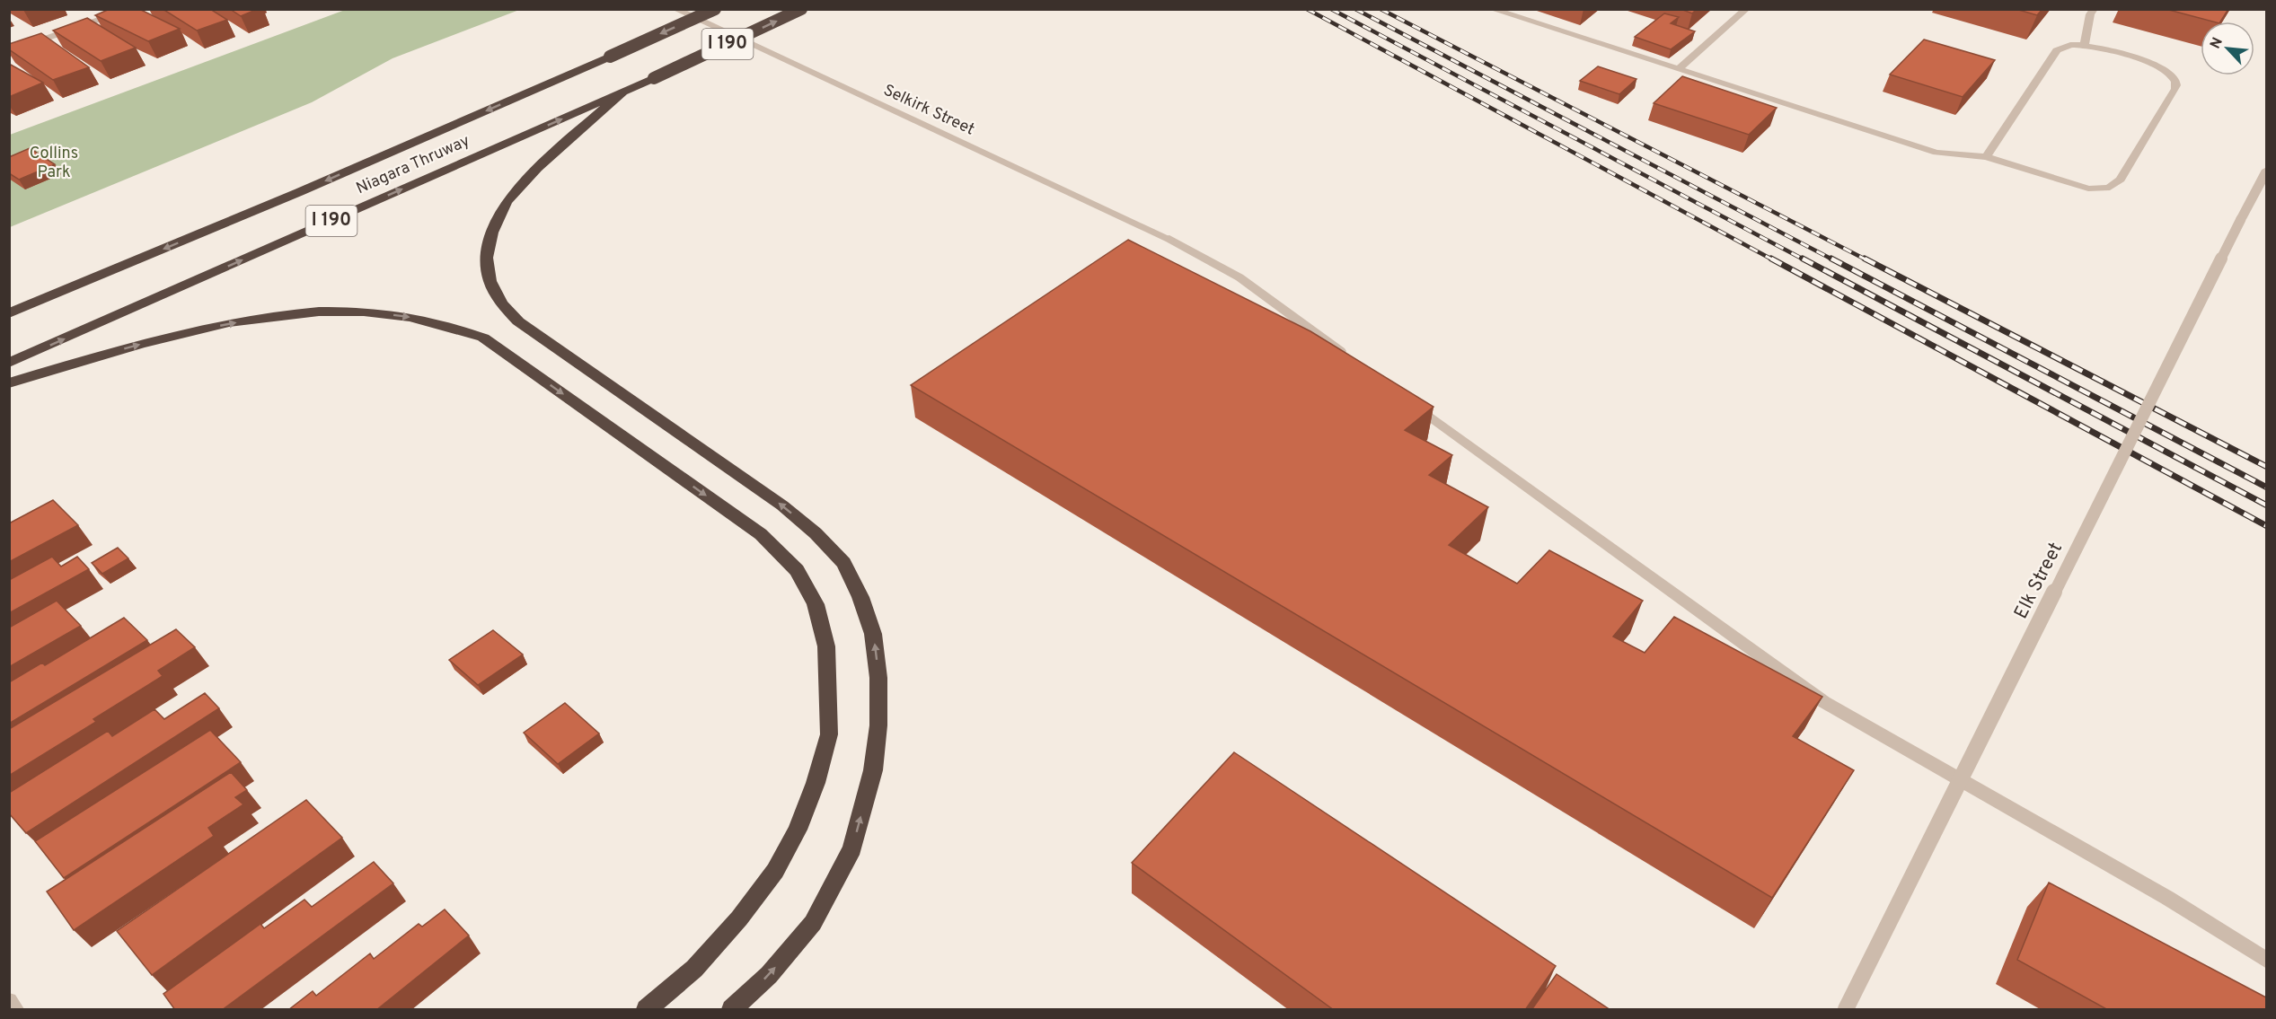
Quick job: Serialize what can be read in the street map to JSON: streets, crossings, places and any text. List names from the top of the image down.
{
  "streets": {
    "highway": ["I 190", "Niagara Thruway"],
    "street": ["Selkirk Street", "Elk Street"]
  },
  "parks": ["Collins Park"],
  "north": "top left"
}
